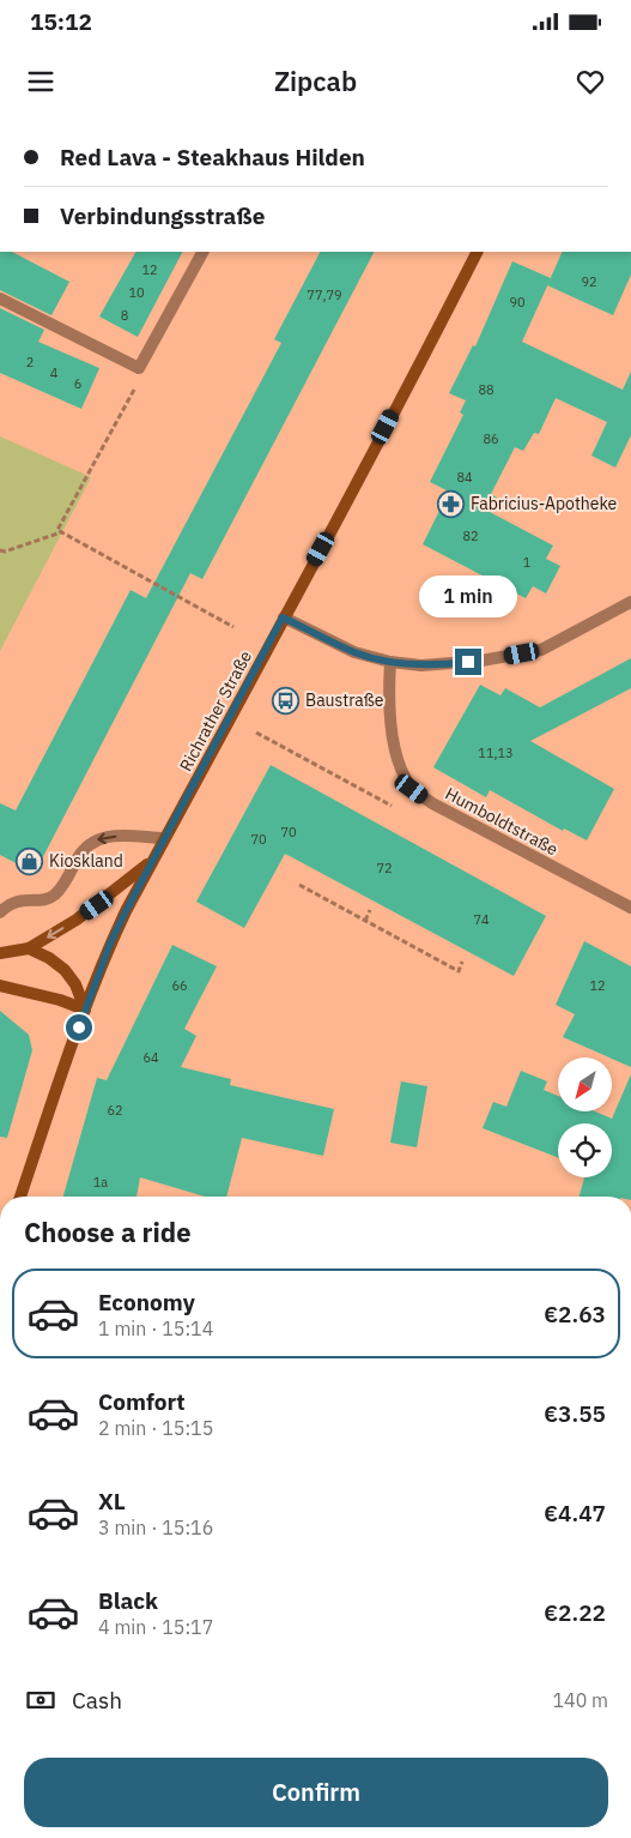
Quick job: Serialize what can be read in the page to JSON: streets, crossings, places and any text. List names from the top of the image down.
{
  "streets": {
    "main road": ["Richrather Straße"],
    "street": ["Humboldtstraße"]
  },
  "places": {
    "pharmacy": ["Fabricius-Apotheke"],
    "bus stop": ["Baustraße"],
    "shop": ["Kioskland"]
  },
  "house_numbers": [
    "12",
    "92",
    "10",
    "77,79",
    "90",
    "8",
    "2",
    "4",
    "6",
    "88",
    "86",
    "84",
    "82",
    "1",
    "11,13",
    "70",
    "70",
    "72",
    "74",
    "66",
    "12",
    "64",
    "62",
    "1a"
  ],
  "north": "bottom left",
  "page": {
    "status": "15:12",
    "header": "Zipcab",
    "banner": ["Red Lava - Steakhaus Hilden", "Verbindungsstraße"],
    "bubble": "1 min",
    "heading": "Choose a ride",
    "list": [
      {
        "name": "Economy",
        "note": "1 min · 15:14",
        "value": "€2.63"
      },
      {
        "name": "Comfort",
        "note": "2 min · 15:15",
        "value": "€3.55"
      },
      {
        "name": "XL",
        "note": "3 min · 15:16",
        "value": "€4.47"
      },
      {
        "name": "Black",
        "note": "4 min · 15:17",
        "value": "€2.22"
      }
    ],
    "pay": ["Cash", "140 m"],
    "buttons": "Confirm"
  }
}
